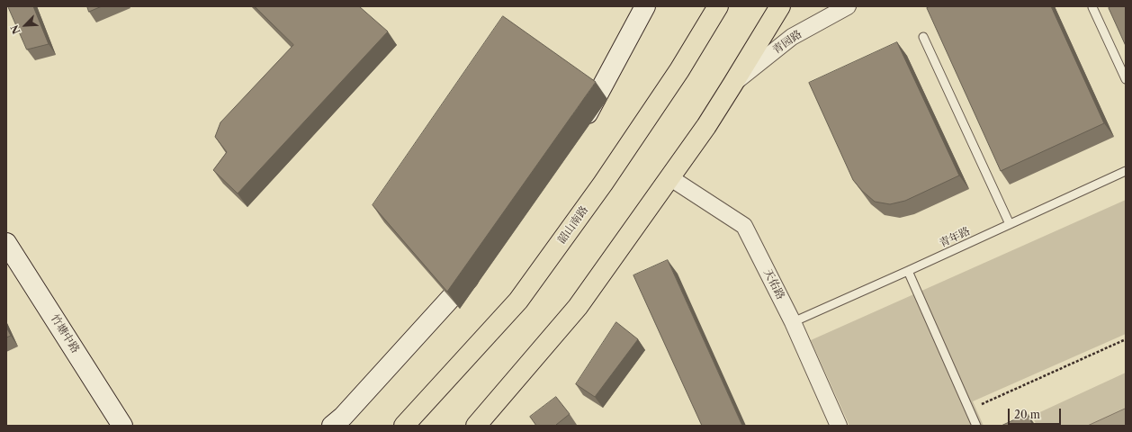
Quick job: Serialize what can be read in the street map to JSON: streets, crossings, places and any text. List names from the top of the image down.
{
  "streets": {
    "main road": ["韶山南路"],
    "street": ["青园路", "天佑路", "竹塘中路"],
    "lane": ["青年路"]
  },
  "crossings": [
    ["青年路", "天佑路"]
  ],
  "scale_bar": "20 m",
  "north": "bottom left"
}
